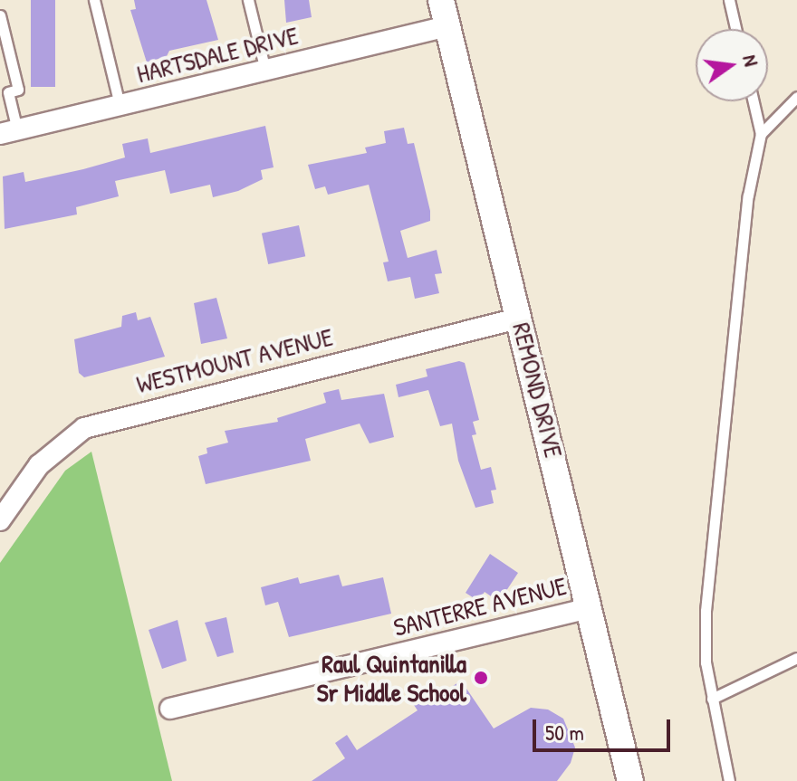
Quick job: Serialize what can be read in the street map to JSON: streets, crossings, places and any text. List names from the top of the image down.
{
  "streets": {
    "street": [
      "HARTSDALE DRIVE",
      "WESTMOUNT AVENUE",
      "REMOND DRIVE",
      "SANTERRE AVENUE"
    ]
  },
  "crossings": [
    ["HARTSDALE DRIVE", "REMOND DRIVE"],
    ["WESTMOUNT AVENUE", "REMOND DRIVE"],
    ["REMOND DRIVE", "SANTERRE AVENUE"]
  ],
  "places": ["Raul Quintanilla Sr Middle School"],
  "scale_bar": "50 m",
  "north": "right"
}
